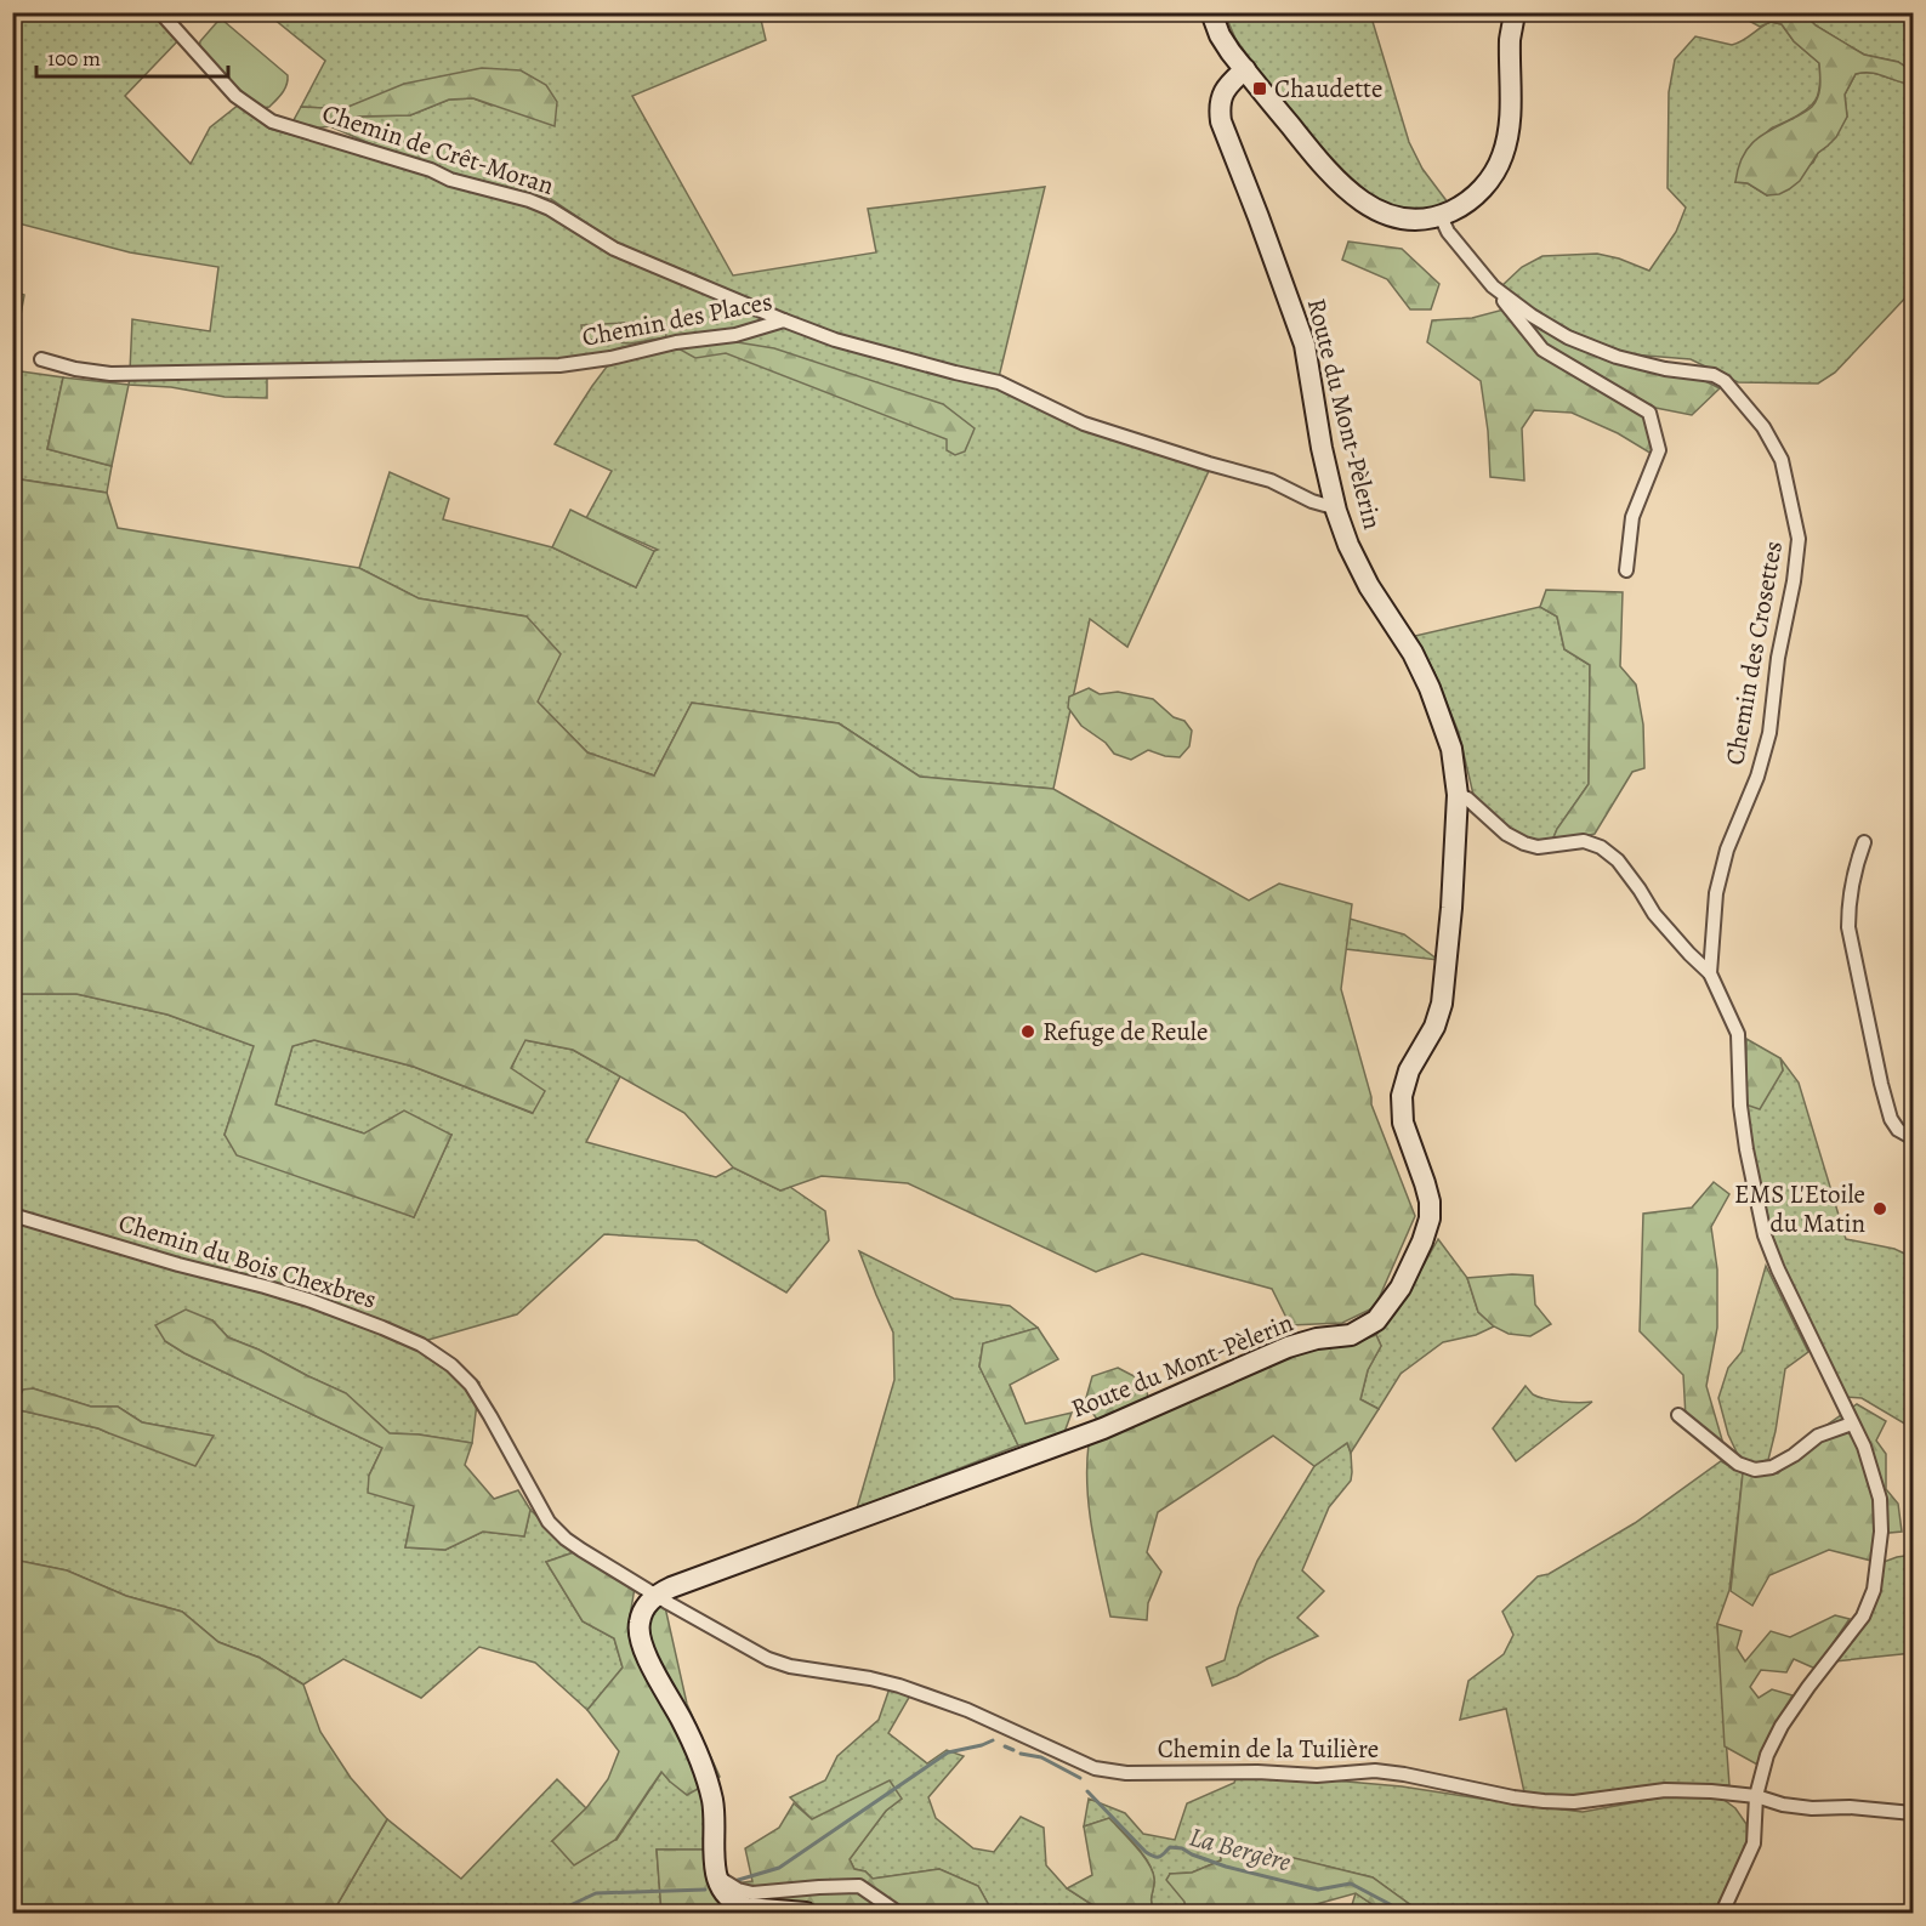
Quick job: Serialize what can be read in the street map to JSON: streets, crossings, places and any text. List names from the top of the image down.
{
  "streets": {
    "street": [
      "Chemin de Crêt-Moran",
      "Chemin des Places",
      "Route du Mont-Pèlerin",
      "Chemin des Crosettes",
      "Chemin du Bois Chexbres",
      "Chemin de la Tuilière"
    ]
  },
  "crossings": [
    ["Chemin de Crêt-Moran", "Chemin des Places"],
    ["Chemin des Places", "Route du Mont-Pèlerin"],
    ["Route du Mont-Pèlerin", "Chemin du Bois Chexbres"],
    ["Route du Mont-Pèlerin", "Chemin de la Tuilière"],
    ["Chemin des Crosettes", "Chemin de la Tuilière"],
    ["Chemin du Bois Chexbres", "Chemin de la Tuilière"]
  ],
  "water": ["La Bergère"],
  "places": {
    "transit": ["Chaudette"],
    "other": ["Refuge de Reule", "EMS L'Etoile du Matin"]
  },
  "scale_bar": "100 m"
}
